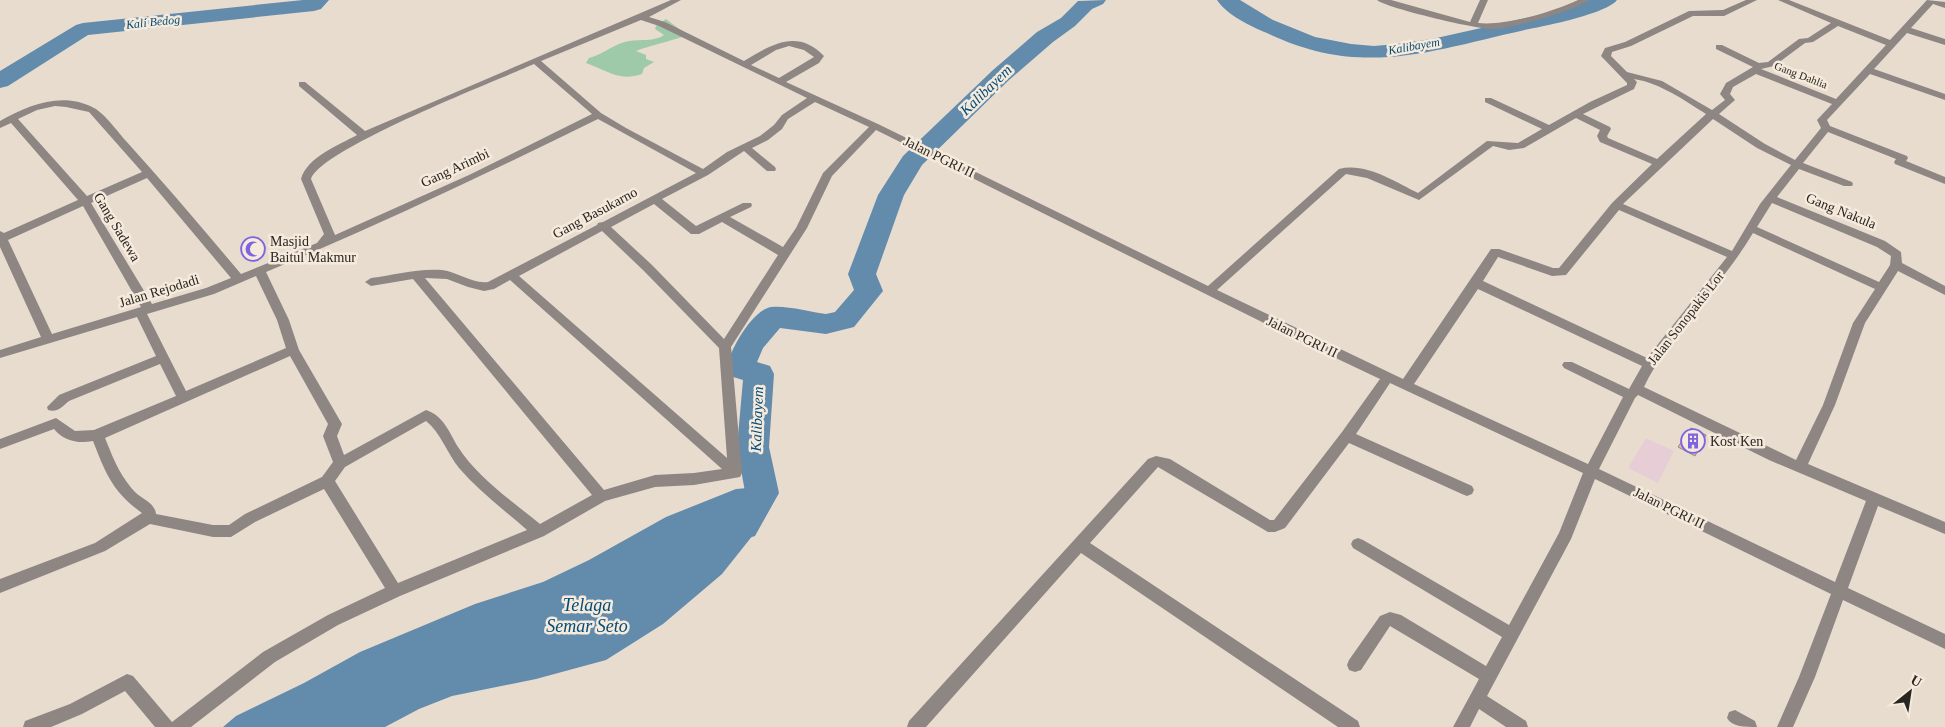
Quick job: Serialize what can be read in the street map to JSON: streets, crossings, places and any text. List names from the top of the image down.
{
  "streets": {
    "street": [
      "Gang Dahlia",
      "Jalan PGRI II",
      "Gang Arimbi",
      "Gang Nakula",
      "Gang Basukarno",
      "Gang Sadewa",
      "Jalan Rejodadi",
      "Jalan Sonopakis Lor"
    ]
  },
  "crossings": [
    ["Gang Dahlia", "Jalan Sonopakis Lor"],
    ["Jalan PGRI II", "Gang Basukarno"],
    ["Jalan PGRI II", "Jalan Sonopakis Lor"],
    ["Gang Arimbi", "Jalan Rejodadi"],
    ["Gang Nakula", "Jalan Sonopakis Lor"],
    ["Gang Sadewa", "Jalan Rejodadi"]
  ],
  "water": ["Kali Bedog", "Kalibayem", "Telaga Semar Seto"],
  "places": {
    "mosque": ["Masjid Baitul Makmur"],
    "building": ["Kost Ken"]
  },
  "north": "top right"
}
